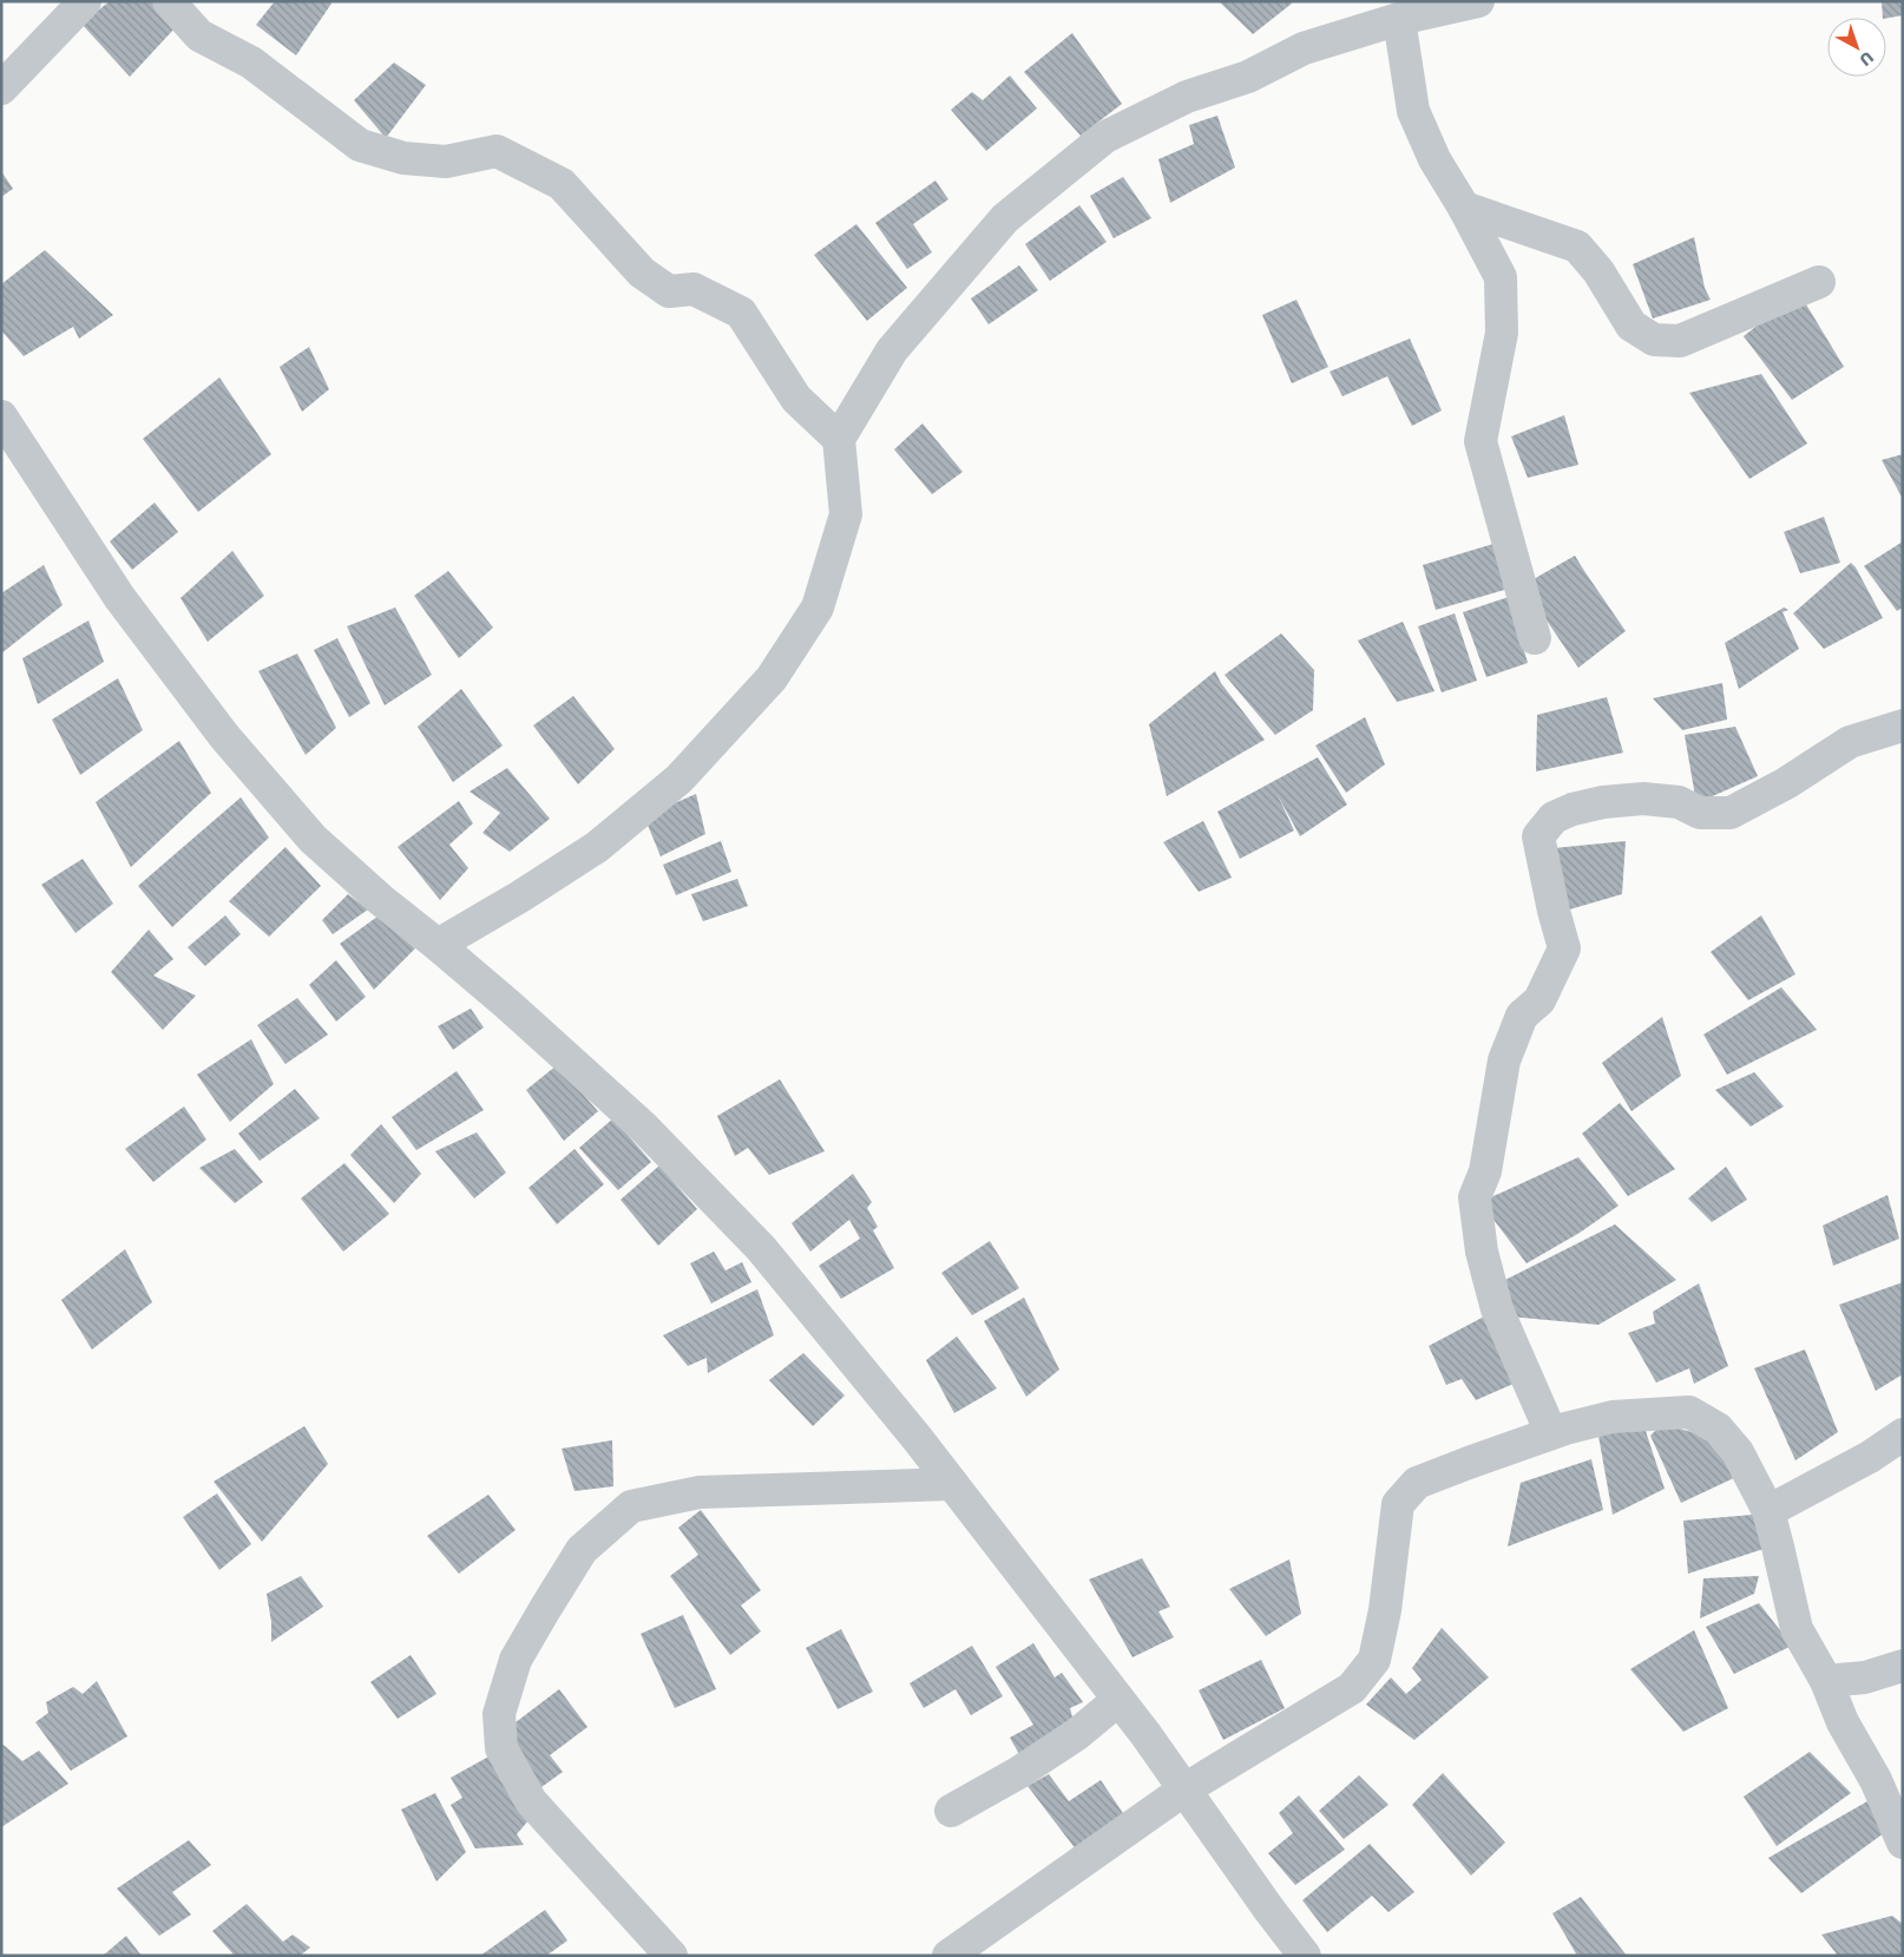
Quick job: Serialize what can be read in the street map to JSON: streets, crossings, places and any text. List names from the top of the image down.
{
  "north": "bottom right"
}
